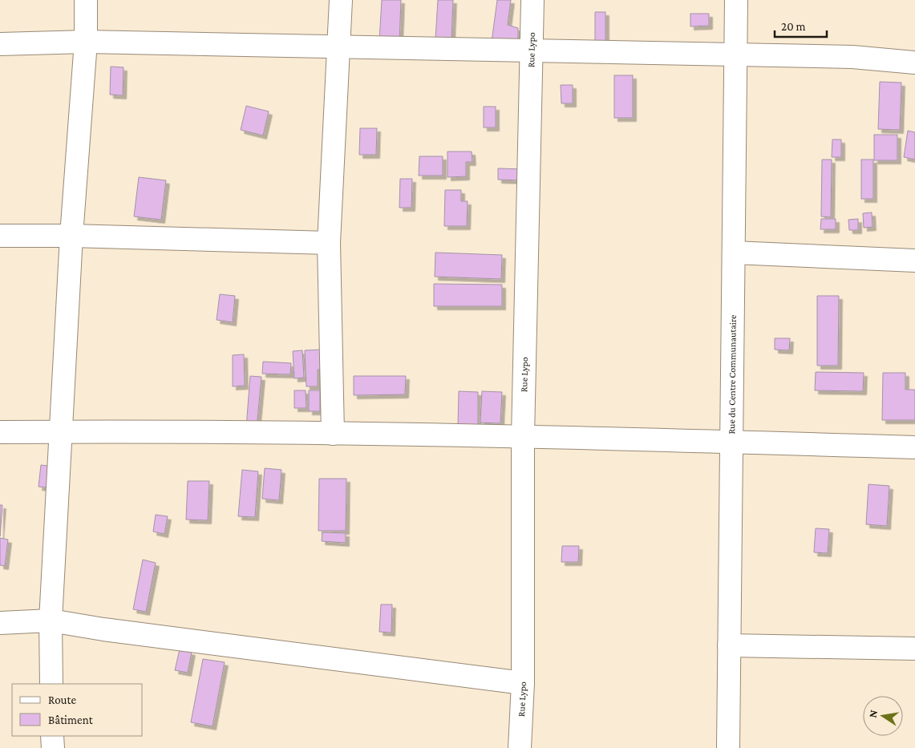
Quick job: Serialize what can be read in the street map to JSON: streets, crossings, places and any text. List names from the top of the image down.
{
  "streets": {
    "street": ["Rue Lypo", "Rue du Centre Communautaire"]
  },
  "legend": ["Route", "Bâtiment"],
  "scale_bar": "20 m",
  "north": "left"
}
